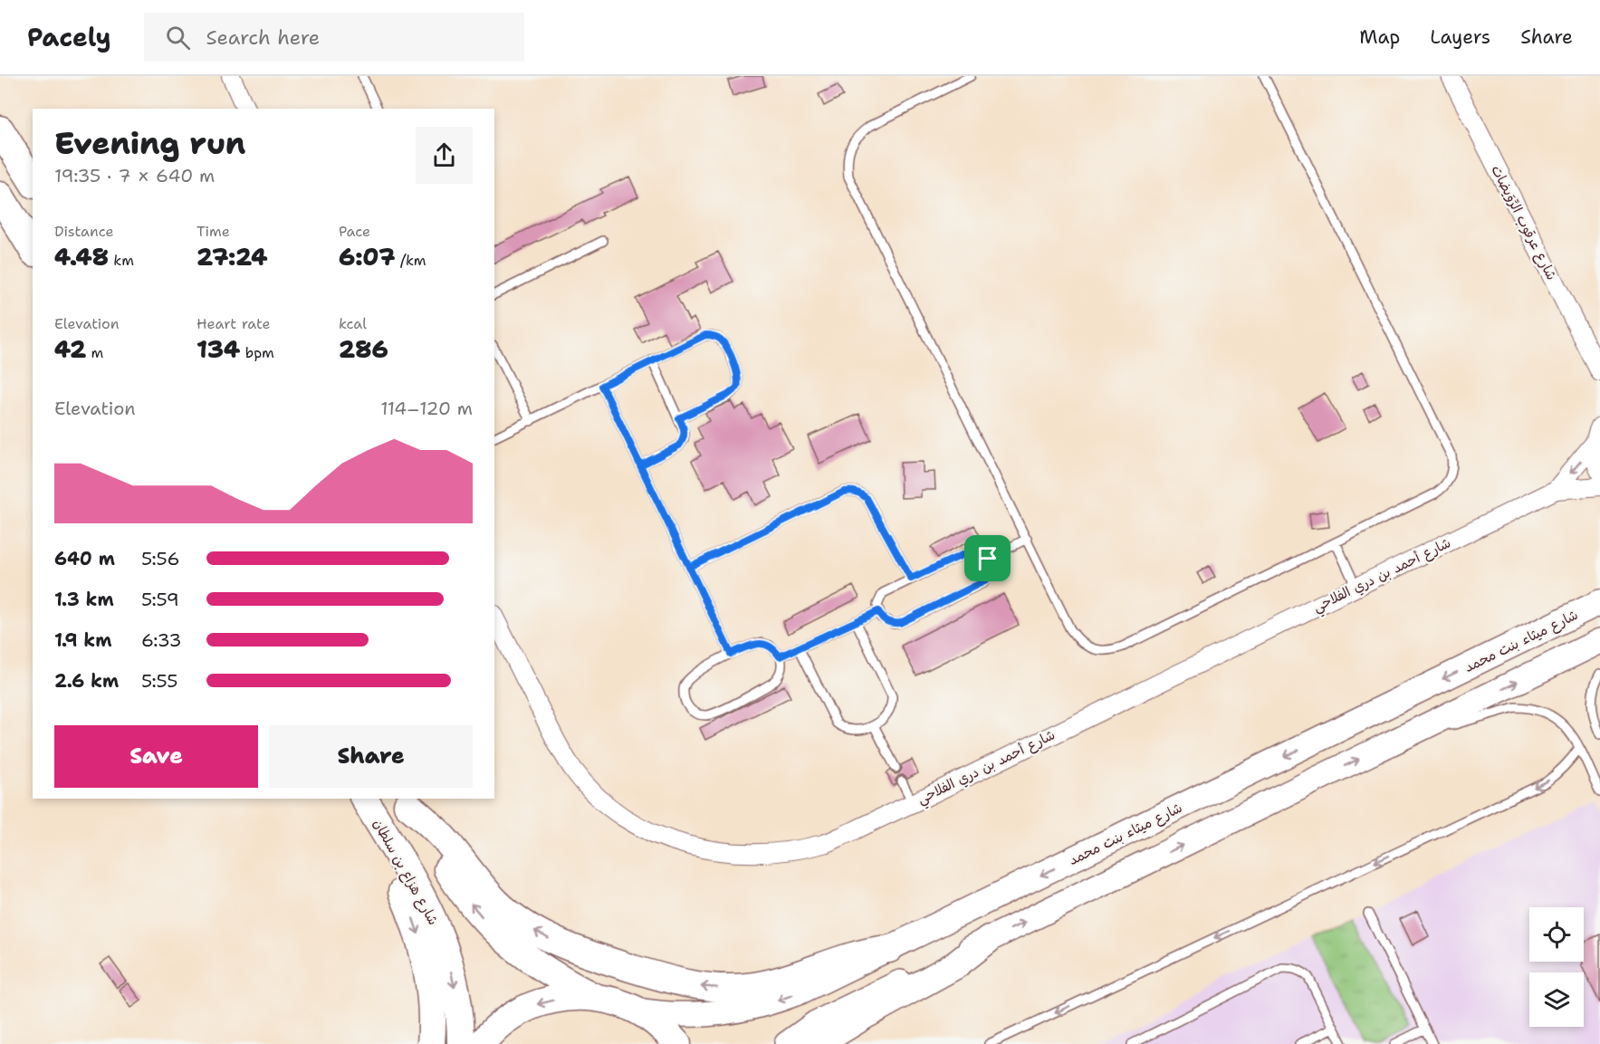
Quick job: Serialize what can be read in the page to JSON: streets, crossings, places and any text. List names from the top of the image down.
{
  "streets": {
    "main road": ["شارع ميثاء بنت محمد", "شارع هزاع بن سلطان"],
    "street": ["شارع عرقوب الرِّوَيضات", "شارع أحمد بن دري الفلاحي"]
  },
  "page": {
    "header": "Pacely",
    "search": "Search here",
    "nav": ["Map", "Layers", "Share"],
    "heading": ["Evening run", "19:35 · 7 × 640 m"],
    "stats": [
      ["Distance", "4.48 km"],
      ["Time", "27:24"],
      ["Pace", "6:07 /km"],
      ["Elevation", "42 m"],
      ["Heart rate", "134 bpm"],
      ["kcal", "286"]
    ],
    "chart": ["Elevation", "114–120 m"],
    "list": [
      {
        "name": "640 m",
        "note": "5:56"
      },
      {
        "name": "1.3 km",
        "note": "5:59"
      },
      {
        "name": "1.9 km",
        "note": "6:33"
      },
      {
        "name": "2.6 km",
        "note": "5:55"
      }
    ],
    "buttons": ["Save", "Share"]
  }
}
